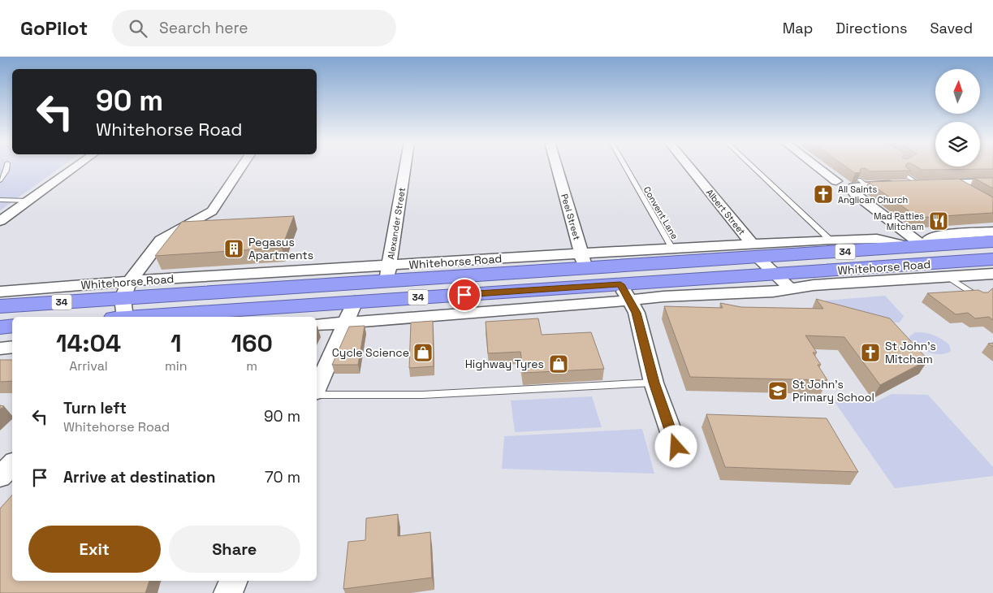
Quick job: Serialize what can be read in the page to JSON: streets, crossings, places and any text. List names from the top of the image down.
{
  "streets": {
    "highway": ["34", "Whitehorse Road"],
    "street": ["Albert Street", "Peel Street", "Alexander Street"],
    "lane": ["Convent Lane"]
  },
  "crossings": [
    ["Albert Street", "Whitehorse Road"],
    ["Convent Lane", "Whitehorse Road"],
    ["Peel Street", "Whitehorse Road"],
    ["Alexander Street", "Whitehorse Road"]
  ],
  "places": {
    "church": ["All Saints Anglican Church", "St John's Mitcham"],
    "restaurant": ["Mad Patties Mitcham"],
    "building": ["Pegasus Apartments"],
    "shop": ["Cycle Science", "Highway Tyres"],
    "school or university": ["St John's Primary School"]
  },
  "north": "top",
  "page": {
    "header": "GoPilot",
    "search": "Search here",
    "nav": ["Map", "Directions", "Saved"],
    "turn": ["90 m", "Whitehorse Road"],
    "eta": [
      "14:04",
      "Arrival",
      "1",
      "min",
      "160",
      "m"
    ],
    "list": [
      {
        "name": "Turn left",
        "note": "Whitehorse Road",
        "value": "90 m"
      },
      {
        "name": "Arrive at destination",
        "value": "70 m"
      }
    ],
    "buttons": ["Exit", "Share"]
  }
}
